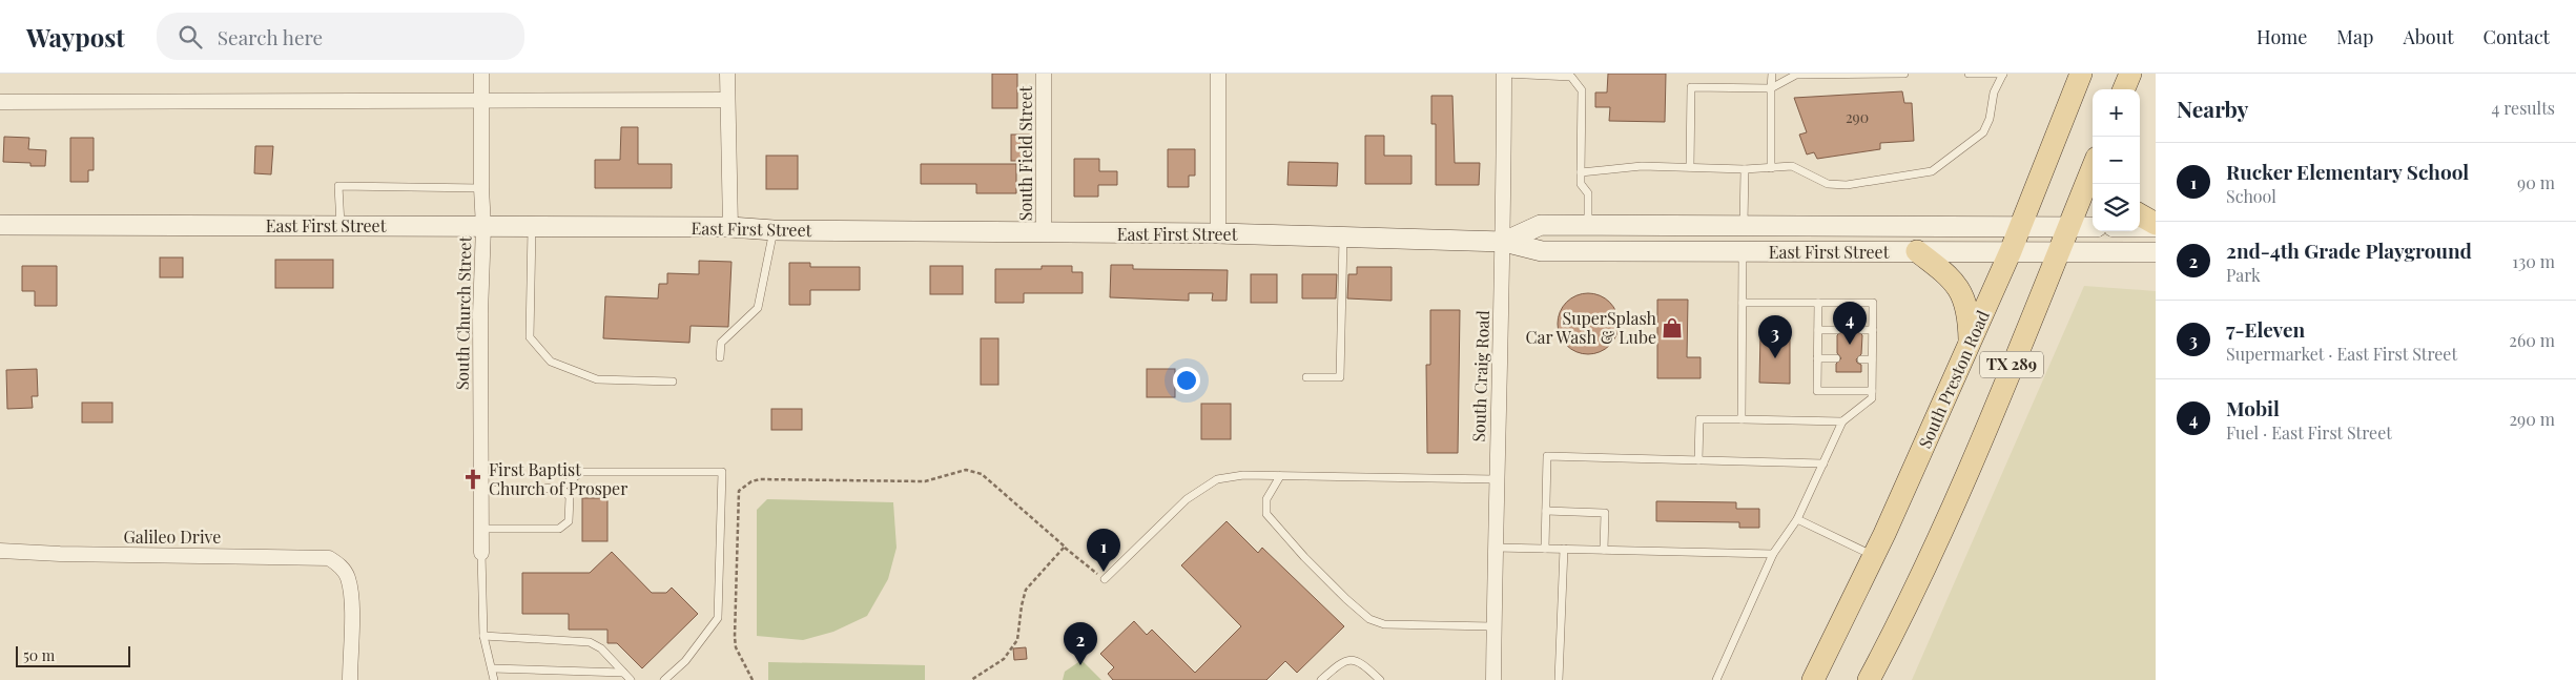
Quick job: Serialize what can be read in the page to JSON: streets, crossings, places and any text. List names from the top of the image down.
{
  "streets": {
    "main road": ["TX 289", "South Preston Road"],
    "street": [
      "South Field Street",
      "East First Street",
      "South Church Street",
      "South Craig Road",
      "Galileo Drive"
    ]
  },
  "crossings": [
    ["South Field Street", "East First Street"],
    ["East First Street", "South Church Street"],
    ["East First Street", "TX 289"],
    ["East First Street", "South Craig Road"],
    ["East First Street", "South Preston Road"]
  ],
  "places": {
    "shop": ["SuperSplash Car Wash & Lube"],
    "church": ["First Baptist Church of Prosper"]
  },
  "house_numbers": ["290"],
  "scale_bar": "50 m",
  "page": {
    "header": "Waypost",
    "search": "Search here",
    "nav": [
      "Home",
      "Map",
      "About",
      "Contact"
    ],
    "heading": ["Nearby", "4 results"],
    "map_buttons": ["+", "−"],
    "list": [
      {
        "mark": "1",
        "name": "Rucker Elementary School",
        "note": "School",
        "value": "90 m"
      },
      {
        "mark": "2",
        "name": "2nd-4th Grade Playground",
        "note": "Park",
        "value": "130 m"
      },
      {
        "mark": "3",
        "name": "7-Eleven",
        "note": "Supermarket · East First Street",
        "value": "260 m"
      },
      {
        "mark": "4",
        "name": "Mobil",
        "note": "Fuel · East First Street",
        "value": "290 m"
      }
    ],
    "pins": [
      "4",
      "3",
      "1",
      "2"
    ],
    "scale": "50 m"
  }
}
